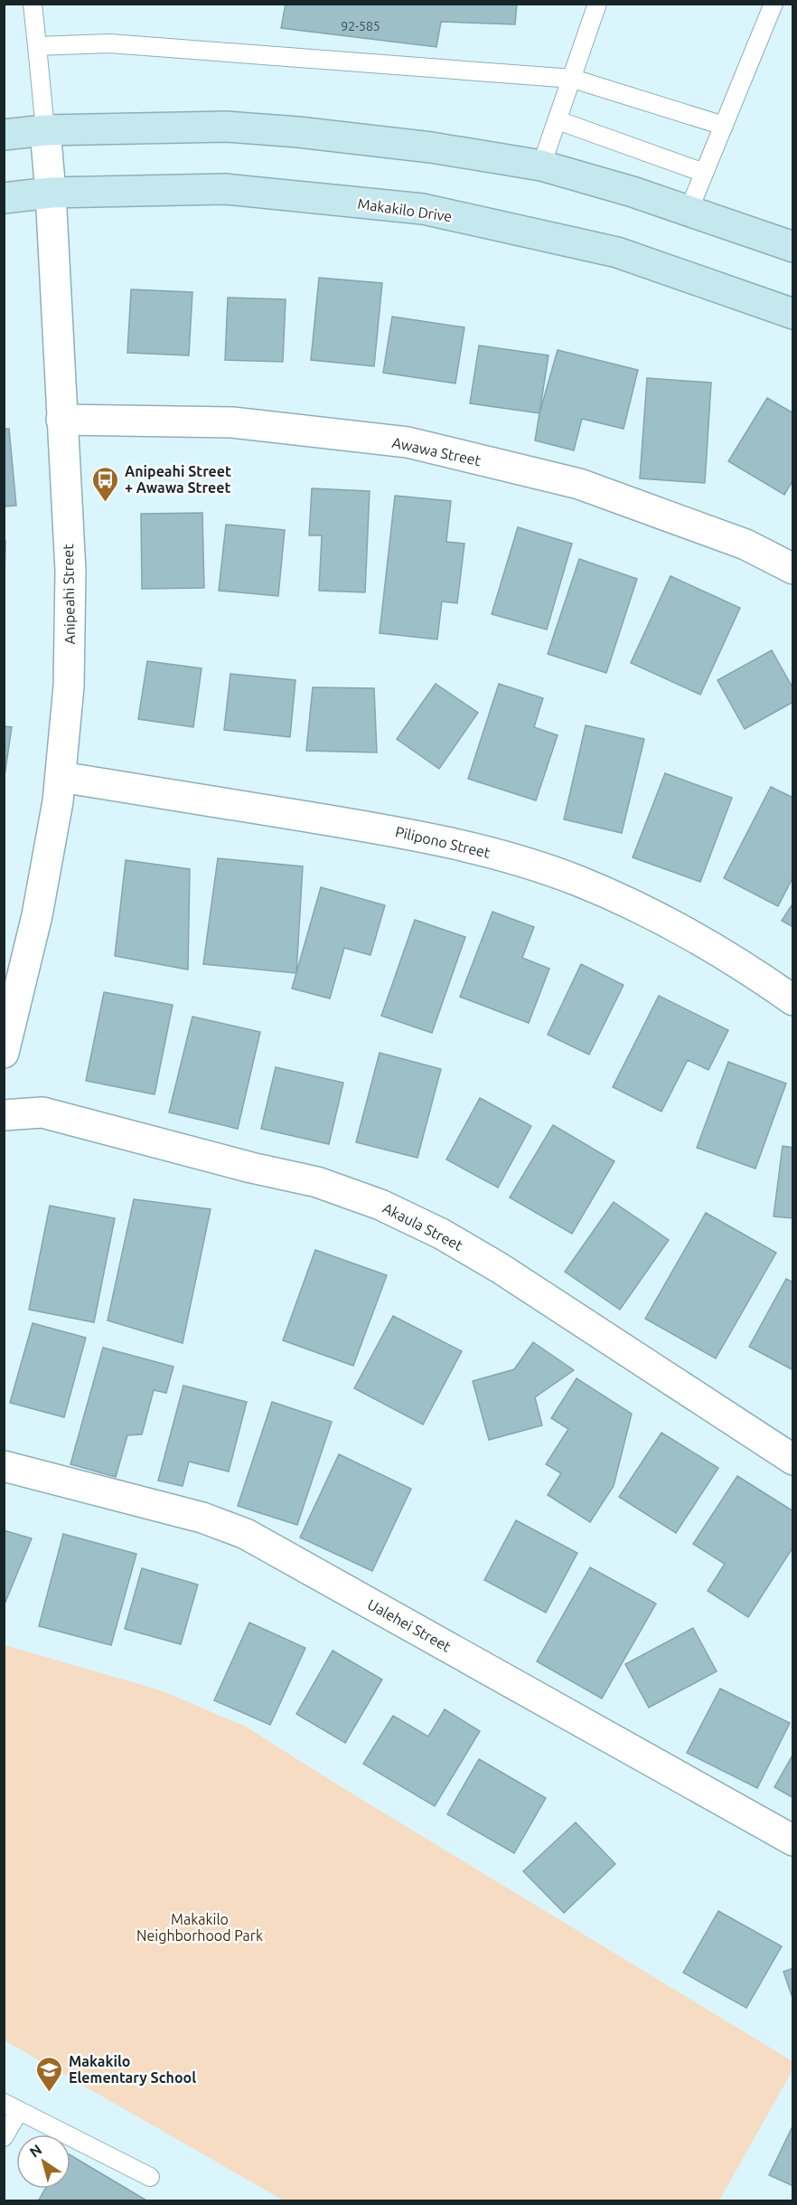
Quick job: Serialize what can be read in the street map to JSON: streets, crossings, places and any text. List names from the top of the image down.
{
  "streets": {
    "main road": ["Makakilo Drive"],
    "street": [
      "Awawa Street",
      "Anipeahi Street",
      "Pilipono Street",
      "Akaula Street",
      "Ualehei Street"
    ]
  },
  "crossings": [
    ["Makakilo Drive", "Anipeahi Street"],
    ["Awawa Street", "Anipeahi Street"],
    ["Anipeahi Street", "Pilipono Street"]
  ],
  "parks": ["Makakilo Neighborhood Park"],
  "places": {
    "bus stop": ["Anipeahi Street + Awawa Street"],
    "school or university": ["Makakilo Elementary School"]
  },
  "house_numbers": ["92-585"],
  "north": "top left"
}
